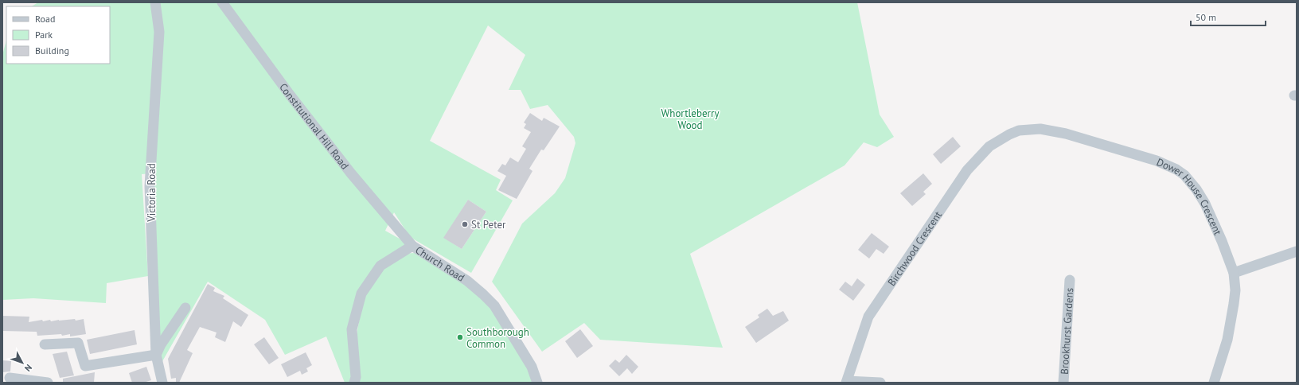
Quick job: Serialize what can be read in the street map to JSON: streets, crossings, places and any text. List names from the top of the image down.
{
  "streets": {
    "street": [
      "Constitutional Hill Road",
      "Victoria Road",
      "Dower House Crescent",
      "Birchwood Crescent",
      "Church Road",
      "Brookhurst Gardens"
    ]
  },
  "crossings": [
    ["Constitutional Hill Road", "Church Road"],
    ["Dower House Crescent", "Birchwood Crescent"]
  ],
  "parks": ["Whortleberry Wood"],
  "places": ["St Peter", "Southborough Common"],
  "legend": ["Road", "Park", "Building"],
  "scale_bar": "50 m",
  "north": "bottom right"
}
